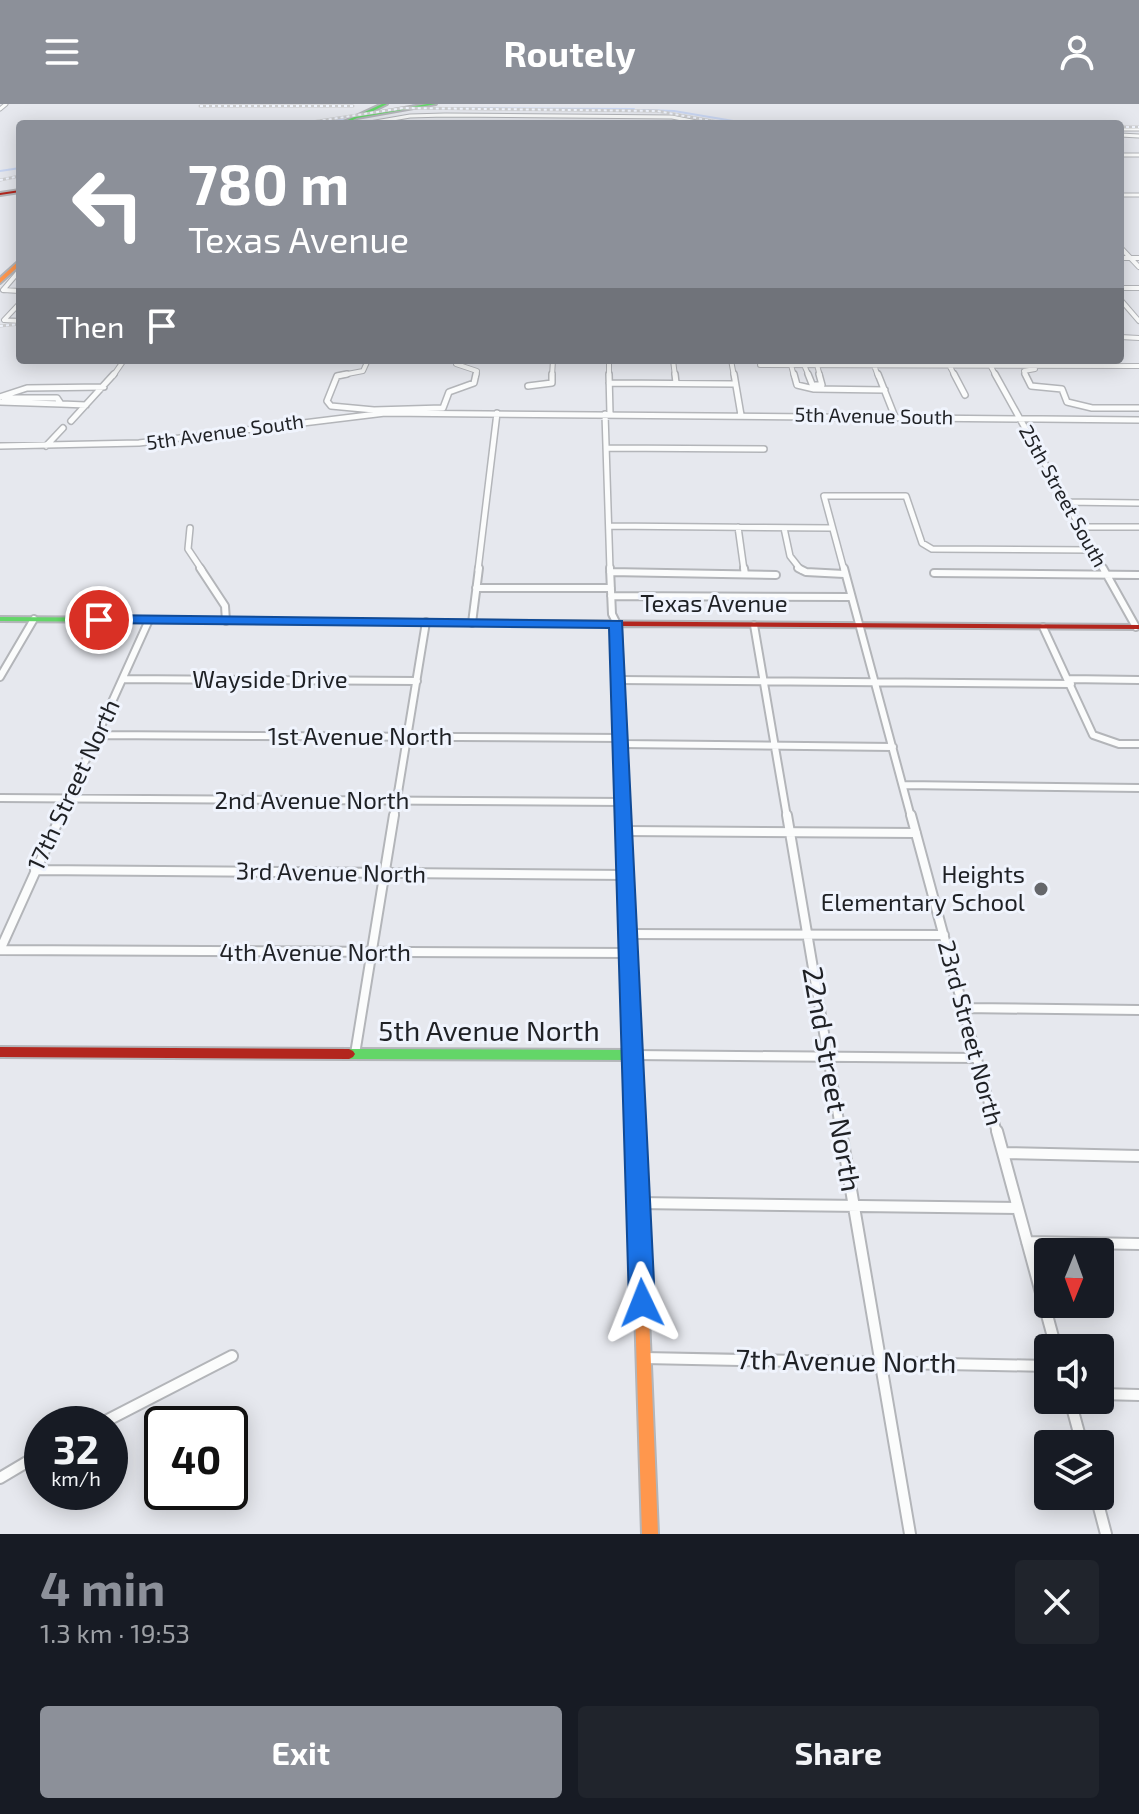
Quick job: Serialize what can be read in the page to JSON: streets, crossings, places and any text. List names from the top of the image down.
{
  "streets": {
    "street": [
      "5th Avenue South",
      "25th Street South",
      "Texas Avenue",
      "Wayside Drive",
      "1st Avenue North",
      "17th Street North",
      "2nd Avenue North",
      "3rd Avenue North",
      "4th Avenue North",
      "5th Avenue North",
      "23rd Street North",
      "22nd Street North",
      "7th Avenue North"
    ]
  },
  "crossings": [
    ["5th Avenue South", "25th Street South"],
    ["25th Street South", "Texas Avenue"],
    ["25th Street South", "23rd Street North"],
    ["Texas Avenue", "17th Street North"],
    ["Texas Avenue", "23rd Street North"],
    ["Texas Avenue", "22nd Street North"],
    ["Wayside Drive", "17th Street North"],
    ["1st Avenue North", "17th Street North"],
    ["17th Street North", "2nd Avenue North"],
    ["17th Street North", "3rd Avenue North"],
    ["17th Street North", "4th Avenue North"],
    ["5th Avenue North", "23rd Street North"],
    ["5th Avenue North", "22nd Street North"],
    ["22nd Street North", "7th Avenue North"]
  ],
  "places": ["Heights Elementary School"],
  "north": "bottom",
  "page": {
    "header": "Routely",
    "turn": ["780 m", "Texas Avenue"],
    "then": "Then",
    "speed": "32 km/h",
    "limit": "40",
    "heading": ["4 min", "1.3 km · 19:53"],
    "buttons": ["Exit", "Share"]
  }
}
